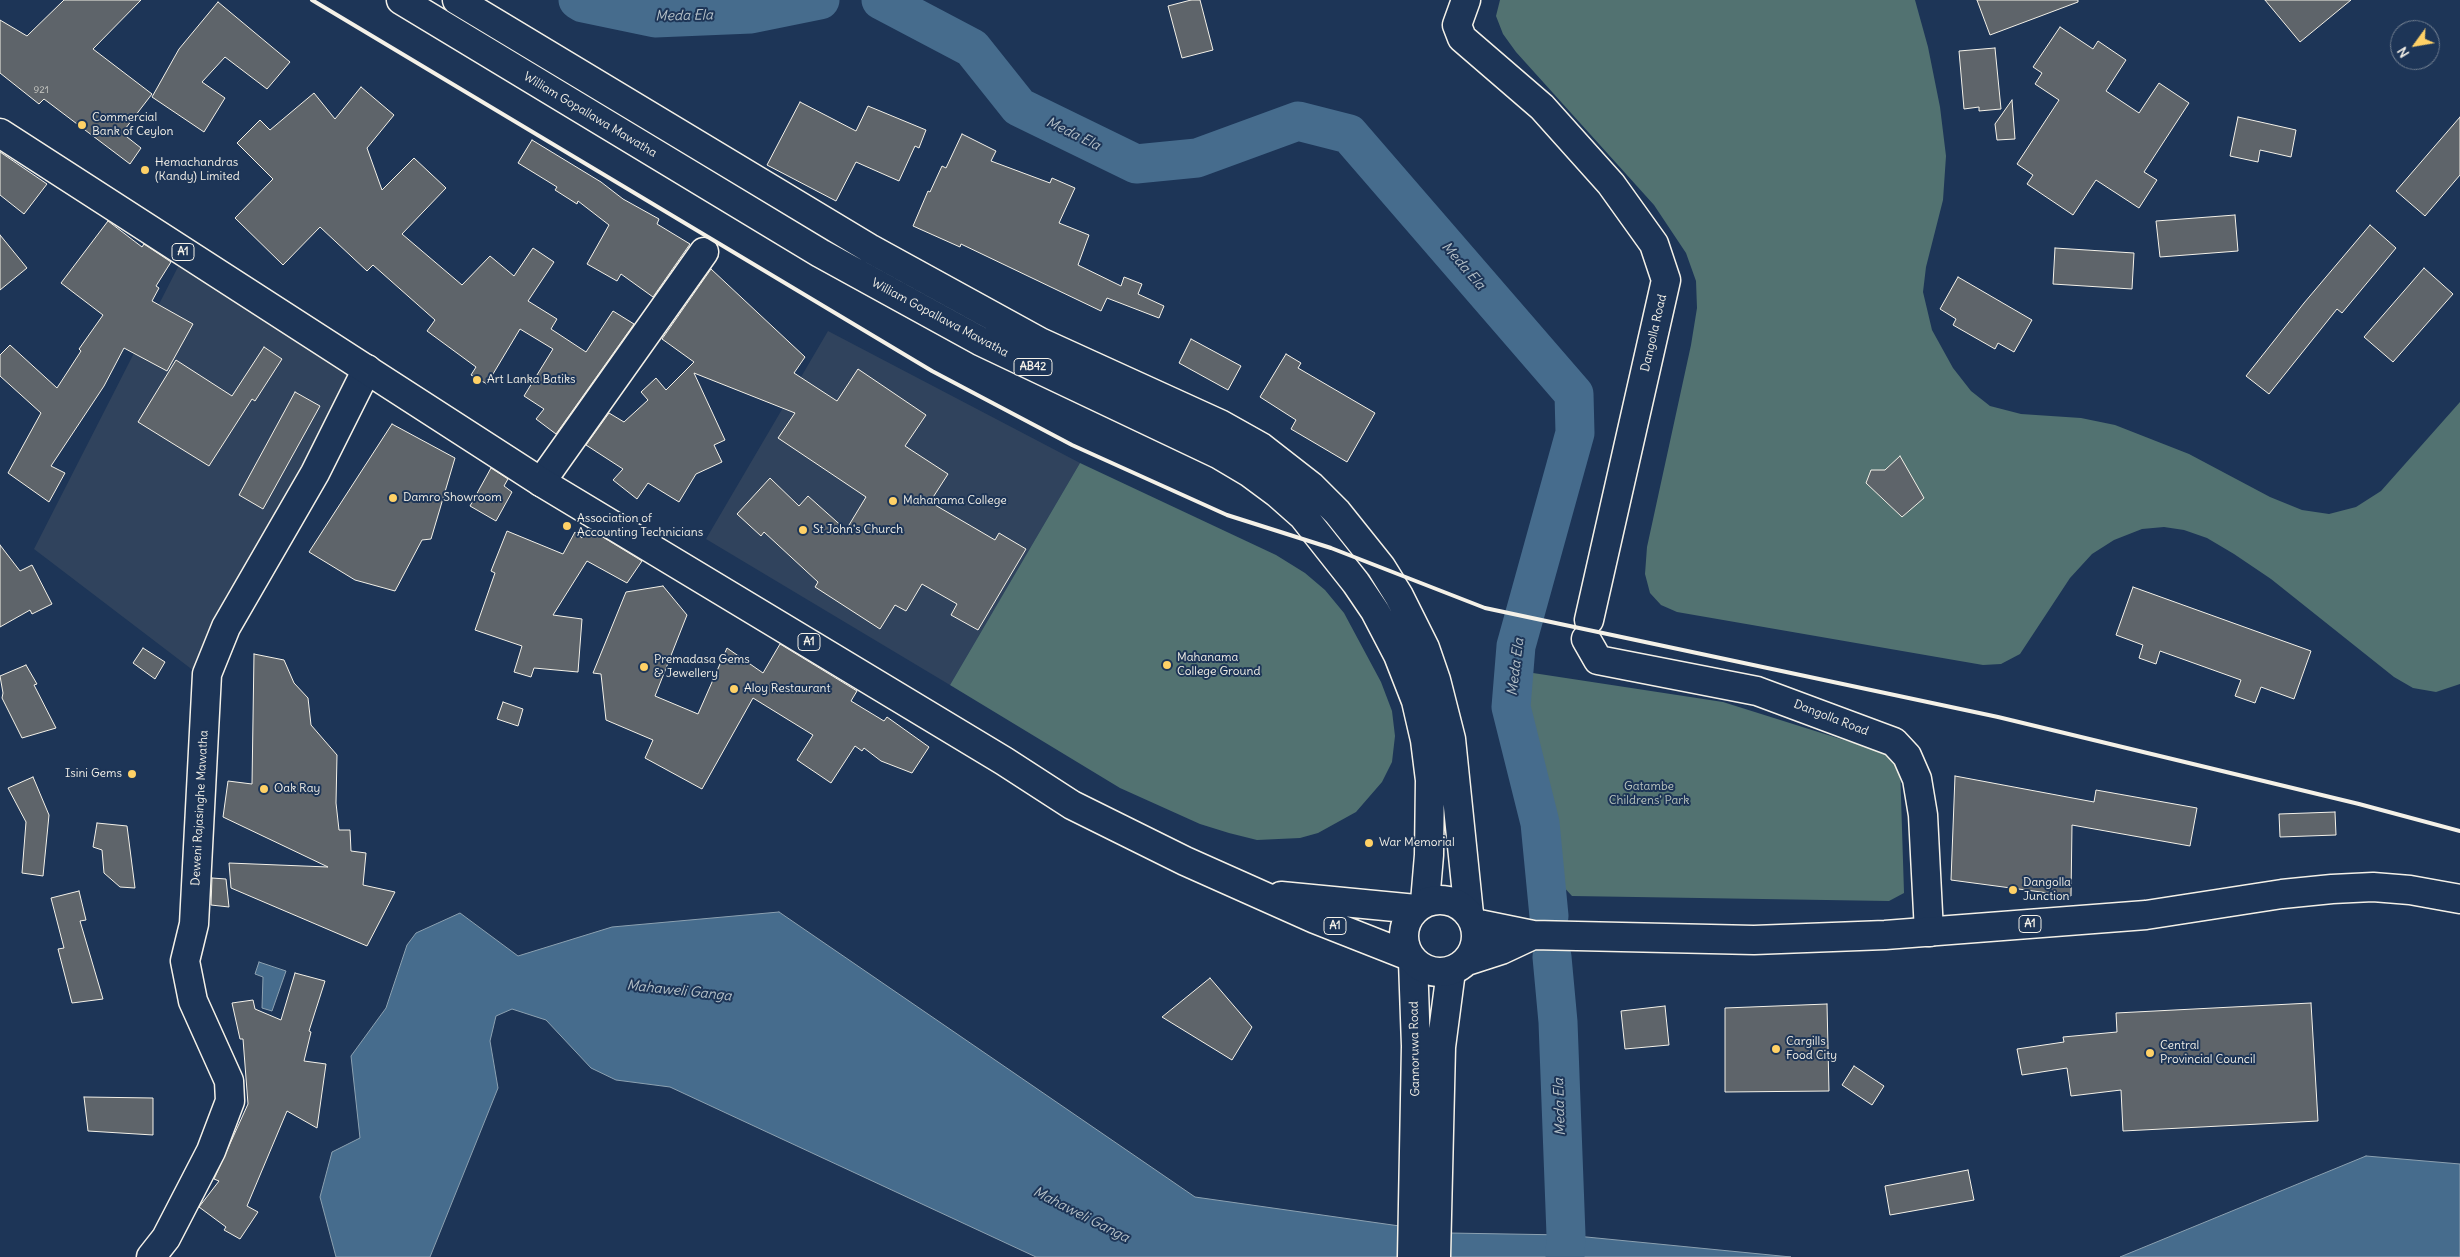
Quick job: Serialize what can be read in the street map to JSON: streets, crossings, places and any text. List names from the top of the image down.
{
  "streets": {
    "main road": [
      "William Gopallawa Mawatha",
      "A1",
      "Dangolla Road",
      "AB42",
      "Deweni Rajasinghe Mawatha",
      "Gannoruwa Road"
    ]
  },
  "crossings": [
    ["William Gopallawa Mawatha", "A1"],
    ["William Gopallawa Mawatha", "AB42"],
    ["William Gopallawa Mawatha", "Gannoruwa Road"],
    ["A1", "Dangolla Road"],
    ["A1", "AB42"],
    ["A1", "Deweni Rajasinghe Mawatha"],
    ["A1", "Gannoruwa Road"],
    ["AB42", "Gannoruwa Road"]
  ],
  "water": ["Meda Ela", "Mahaweli Ganga"],
  "parks": ["Gatambe Childrens' Park"],
  "places": [
    "Commercial Bank of Ceylon",
    "Hemachandras (Kandy) Limited",
    "Art Lanka Batiks",
    "Damro Showroom",
    "Mahanama College",
    "Association of Accounting Technicians",
    "St John's Church",
    "Mahanama College Ground",
    "Premadasa Gems & Jewellery",
    "Aloy Restaurant",
    "Isini Gems",
    "Oak Ray",
    "War Memorial",
    "Dangolla Junction",
    "Cargills Food City",
    "Central Provincial Council"
  ],
  "house_numbers": ["921"],
  "north": "bottom left"
}
